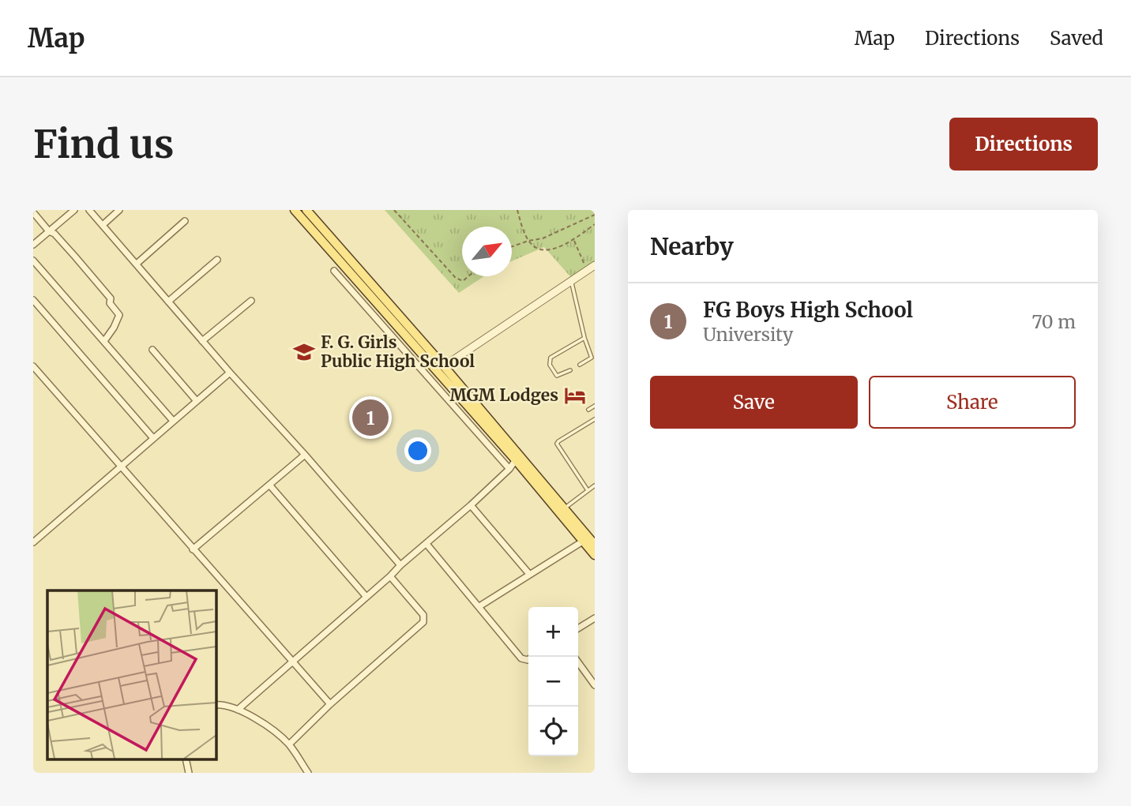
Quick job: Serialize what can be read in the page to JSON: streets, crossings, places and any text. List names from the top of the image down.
{
  "places": {
    "school or university": ["F. G. Girls Public High School"],
    "hotel": ["MGM Lodges"]
  },
  "north": "top right",
  "page": {
    "header": "Map",
    "nav": ["Map", "Directions", "Saved"],
    "buttons": [
      "Directions",
      ["Save", "Share"]
    ],
    "title": "Find us",
    "heading": "Nearby",
    "list": [
      {
        "mark": "1",
        "name": "FG Boys High School",
        "note": "University",
        "value": "70 m"
      }
    ],
    "pins": "1",
    "map_buttons": ["+", "−"]
  }
}
